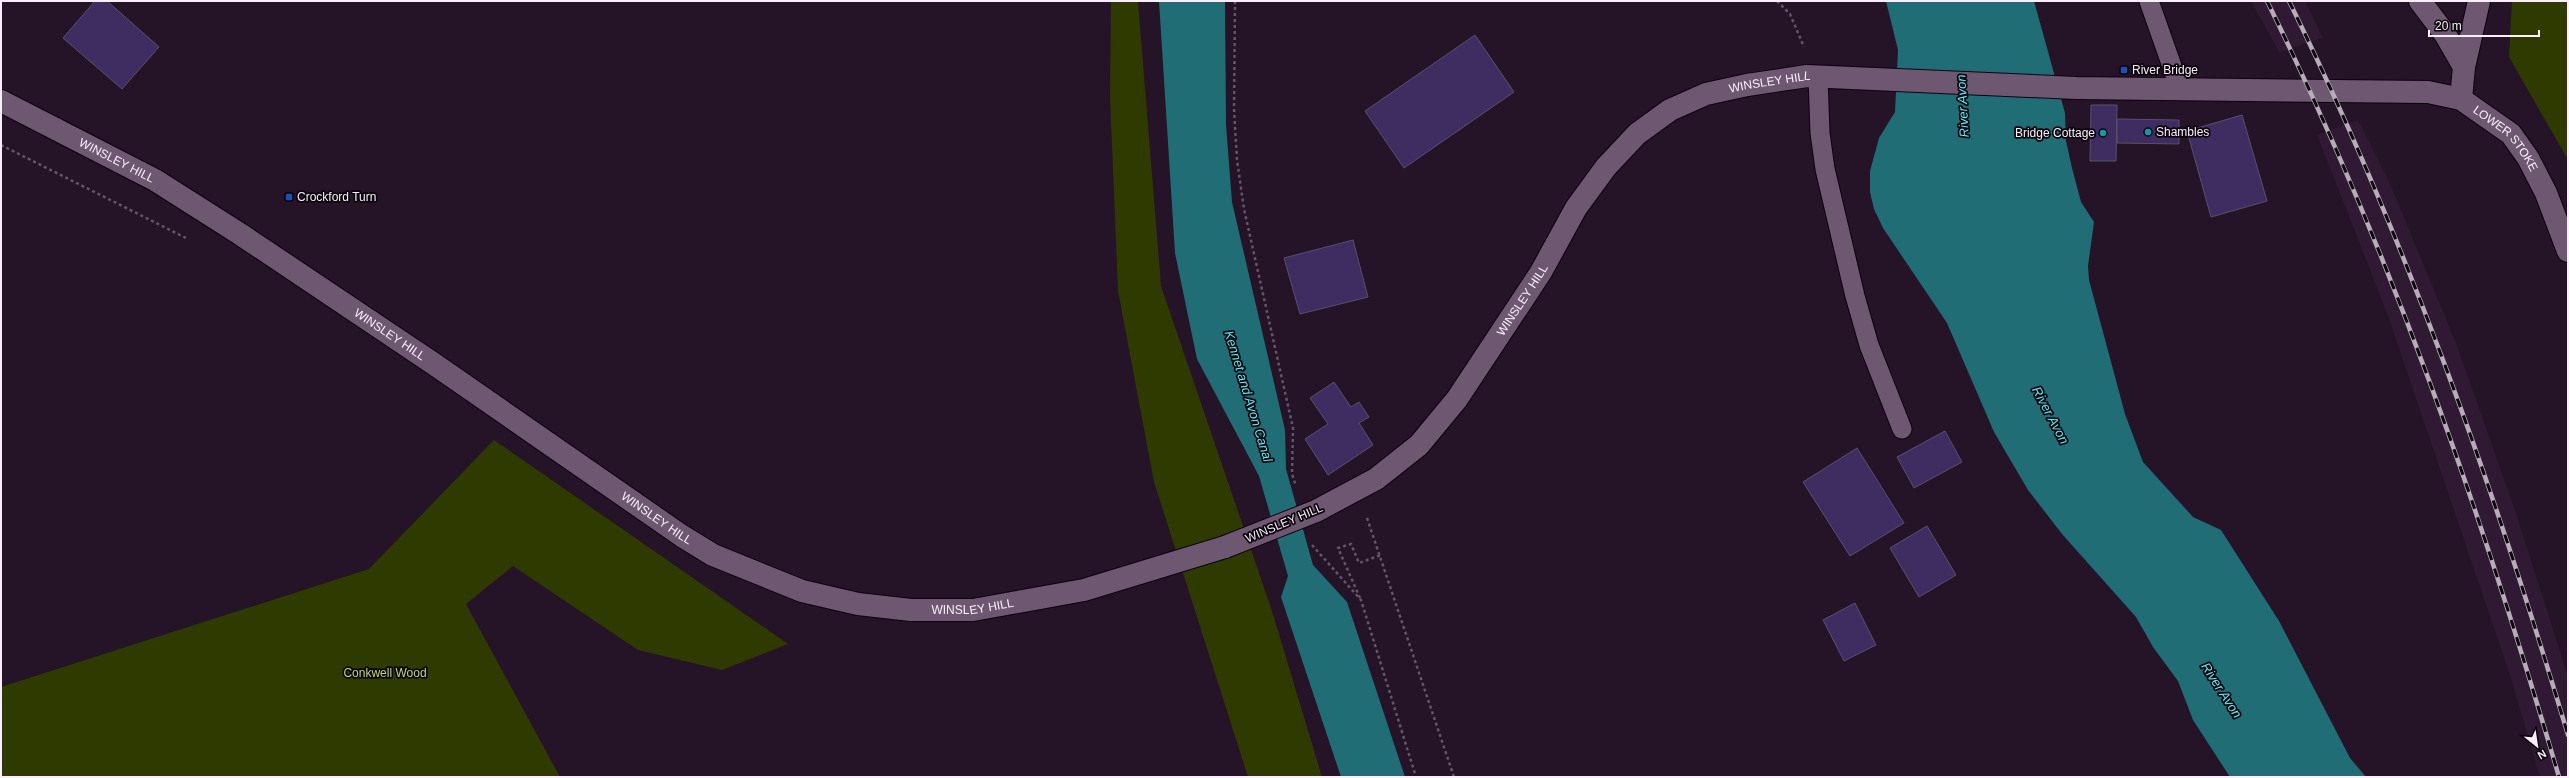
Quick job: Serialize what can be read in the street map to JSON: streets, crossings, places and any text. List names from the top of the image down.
{
  "streets": {
    "main road": ["WINSLEY HILL", "LOWER STOKE"]
  },
  "crossings": [
    ["WINSLEY HILL", "LOWER STOKE"]
  ],
  "water": ["River Avon", "Kennet and Avon Canal"],
  "parks": ["Conkwell Wood"],
  "places": {
    "transit": ["River Bridge", "Crockford Turn"],
    "other": ["Shambles", "Bridge Cottage"]
  },
  "scale_bar": "20 m",
  "north": "bottom right"
}
